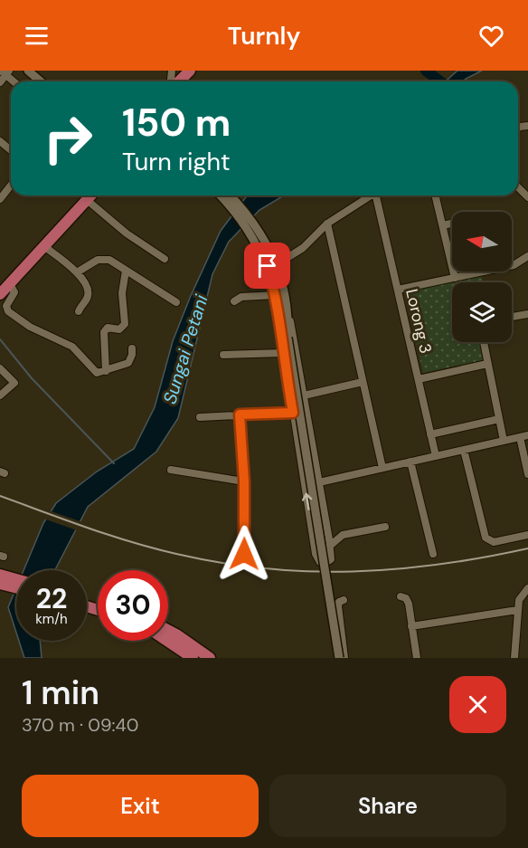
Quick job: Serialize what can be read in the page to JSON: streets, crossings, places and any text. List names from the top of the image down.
{
  "streets": {
    "street": ["Lorong 3"]
  },
  "water": ["Sungai Petani"],
  "north": "left",
  "page": {
    "header": "Turnly",
    "turn": ["150 m", "Turn right"],
    "speed": "22 km/h",
    "limit": "30",
    "heading": ["1 min", "370 m · 09:40"],
    "buttons": ["Exit", "Share"]
  }
}
